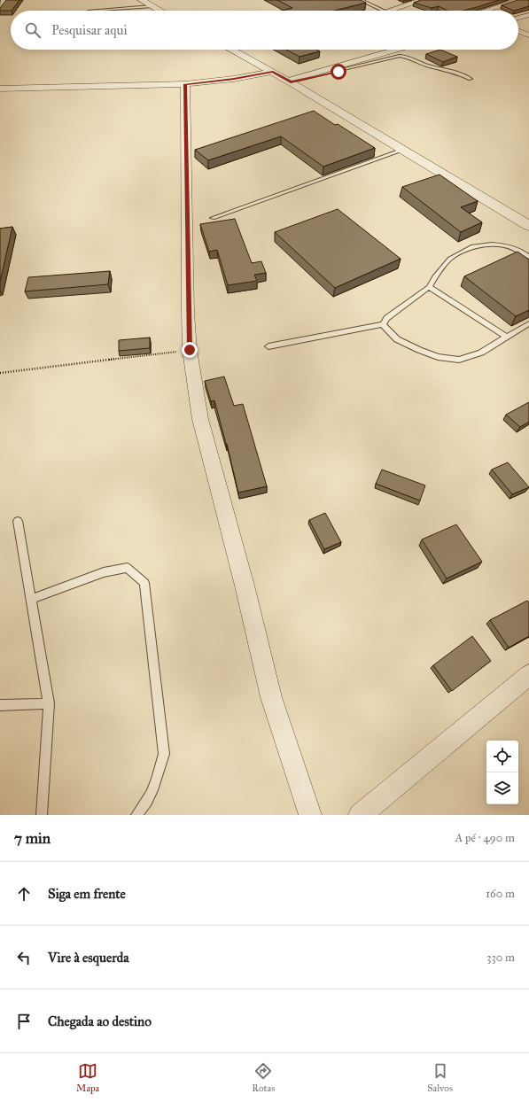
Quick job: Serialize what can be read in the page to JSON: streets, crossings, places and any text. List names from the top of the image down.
{
  "page": {
    "search": "Pesquisar aqui",
    "heading": ["7 min", "A pé · 490 m"],
    "list": [
      ["Siga em frente", "160 m"],
      ["Vire à esquerda", "330 m"],
      "Chegada ao destino"
    ],
    "nav": ["Mapa", "Rotas", "Salvos"]
  }
}
